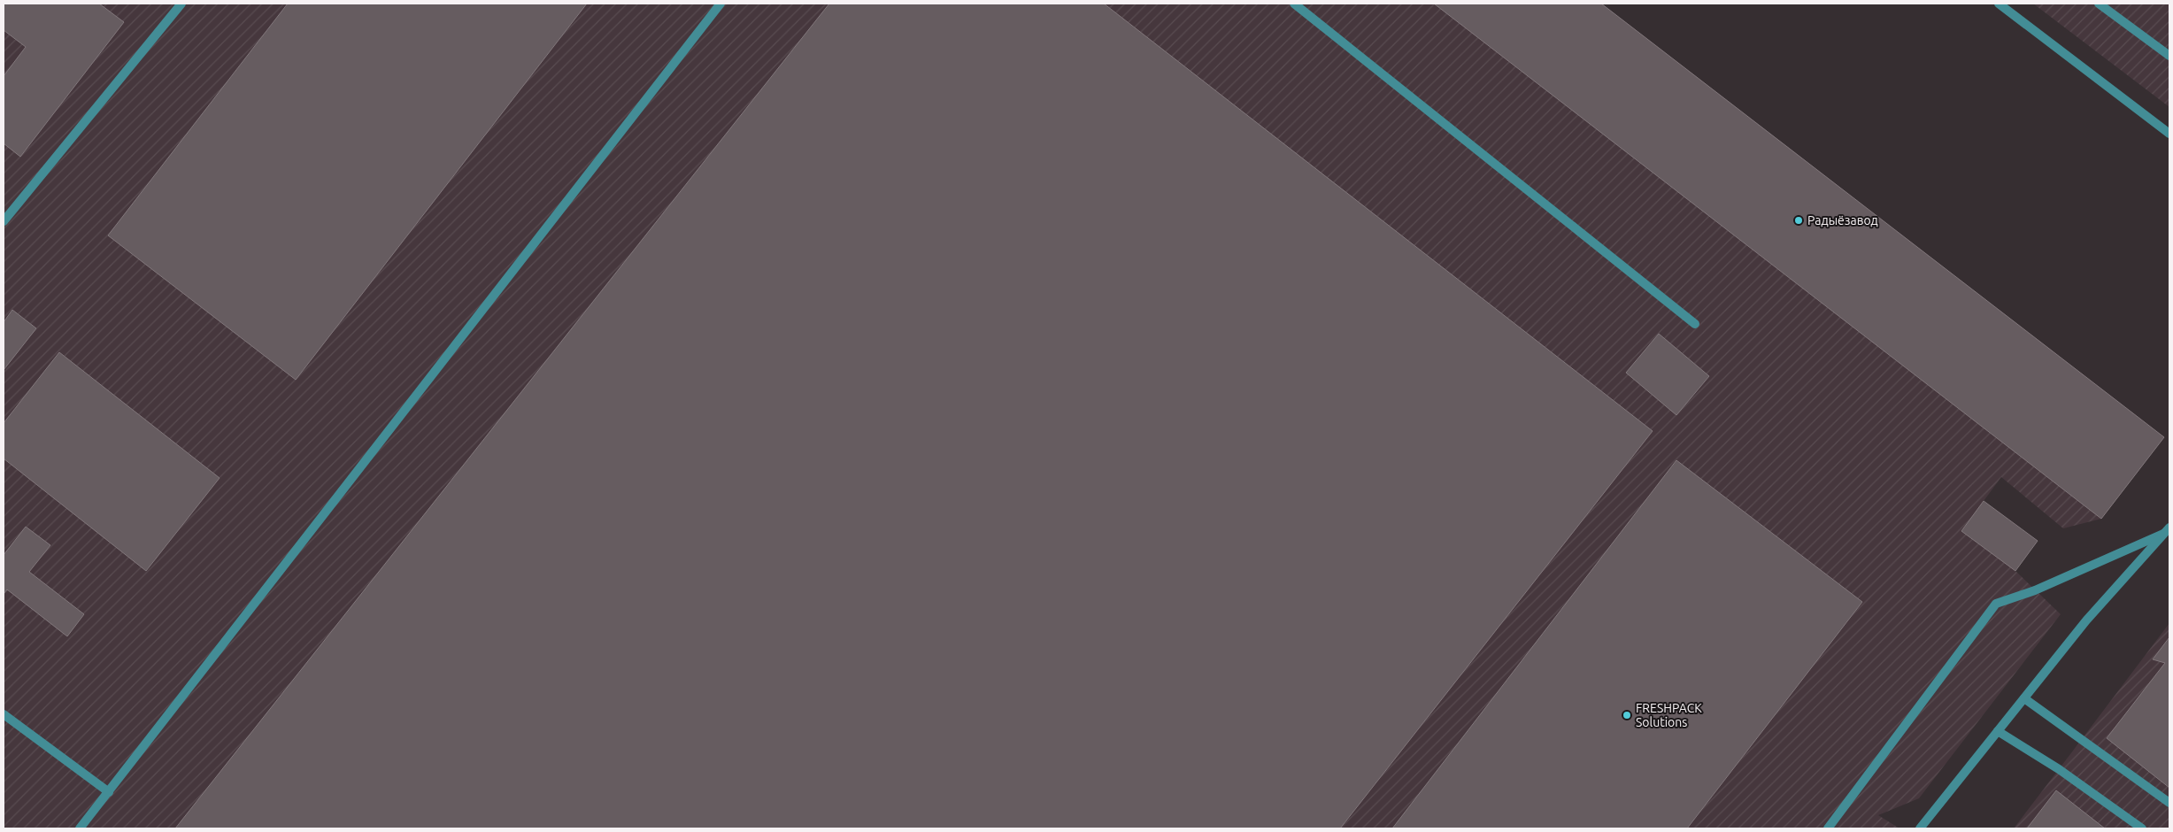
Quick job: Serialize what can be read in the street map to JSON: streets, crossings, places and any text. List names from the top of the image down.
{
  "places": ["Радыёзавод", "FRESHPACK Solutions"]
}
